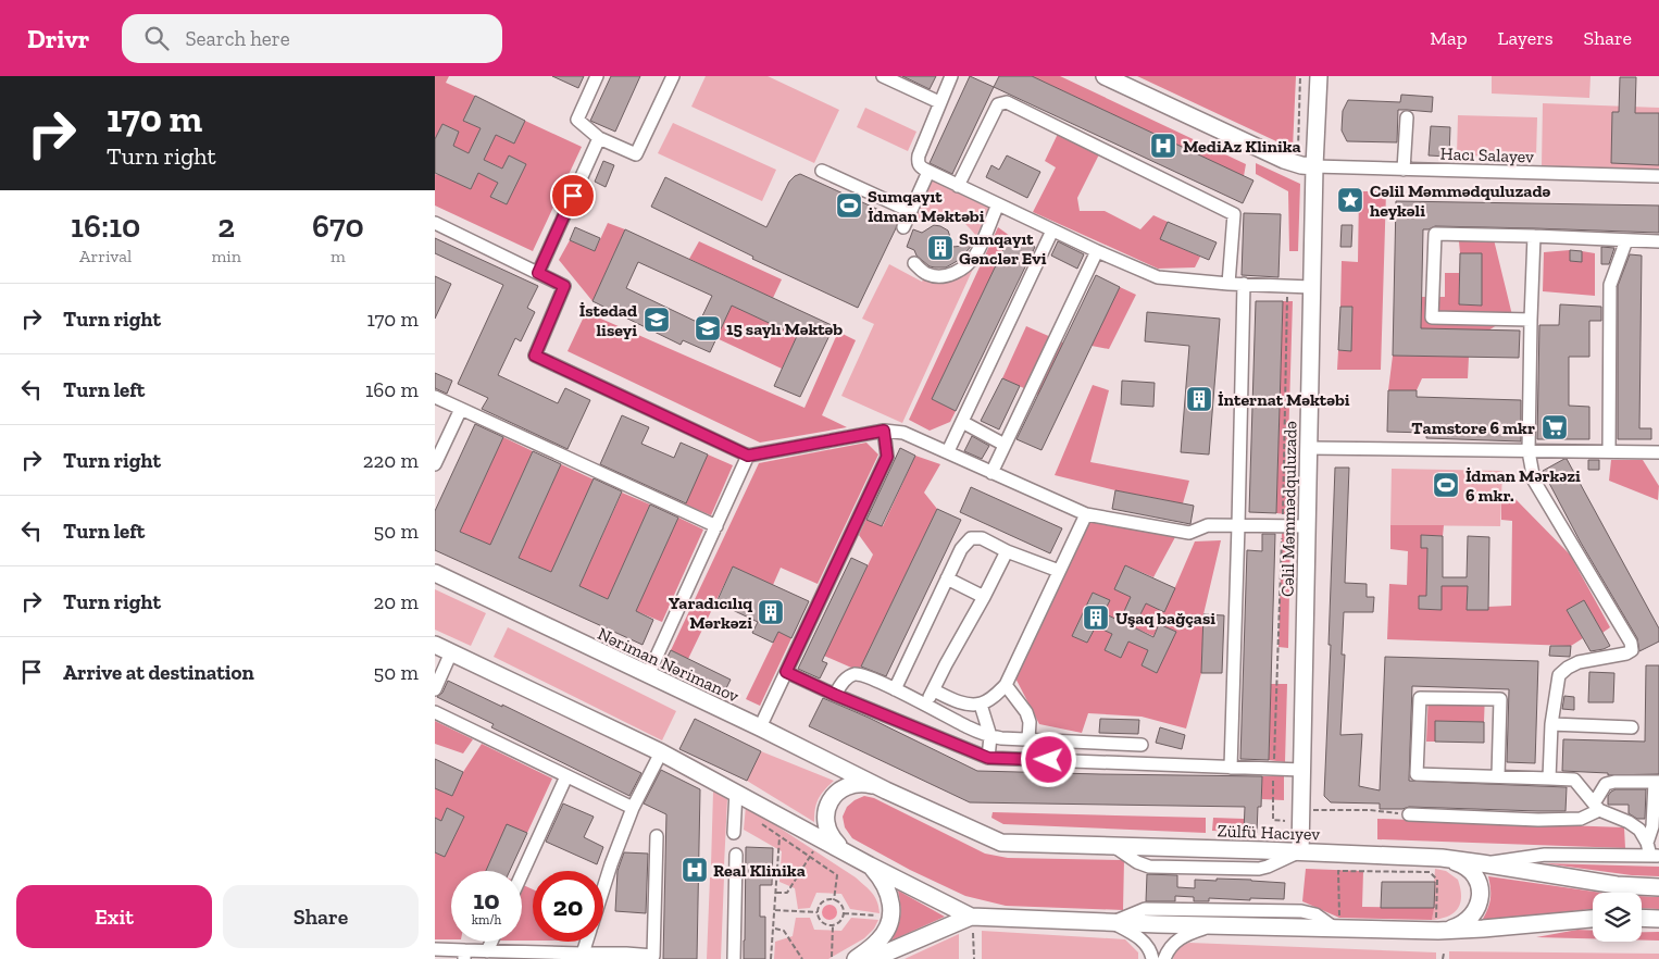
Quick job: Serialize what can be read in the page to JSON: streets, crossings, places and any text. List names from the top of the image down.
{
  "streets": {
    "main road": ["Cəlil Məmmədquluzadə", "Nəriman Nərimanov", "Zülfü Hacıyev"],
    "street": ["Hacı Salayev"]
  },
  "crossings": [
    ["Hacı Salayev", "Cəlil Məmmədquluzadə"],
    ["Cəlil Məmmədquluzadə", "Zülfü Hacıyev"],
    ["Nəriman Nərimanov", "Zülfü Hacıyev"]
  ],
  "places": {
    "hospital": ["MediAz Klinika", "Real Klinika"],
    "place": ["Cəlil Məmmədquluzadə heykəli"],
    "sports": ["Sumqayıt İdman Məktəbi", "İdman Mәrkәzi 6 mkr."],
    "building": [
      "Sumqayıt Gənclər Evi",
      "İnternat Məktəbi",
      "Yaradıcılıq Mərkəzi",
      "Uşaq bağçasi"
    ],
    "school or university": ["İstedad liseyi", "15 saylı Məktəb"],
    "supermarket": ["Tamstore 6 mkr"]
  },
  "page": {
    "header": "Drivr",
    "search": "Search here",
    "nav": ["Map", "Layers", "Share"],
    "turn": ["170 m", "Turn right"],
    "eta": [
      "16:10",
      "Arrival",
      "2",
      "min",
      "670",
      "m"
    ],
    "list": [
      {
        "name": "Turn right",
        "value": "170 m"
      },
      {
        "name": "Turn left",
        "value": "160 m"
      },
      {
        "name": "Turn right",
        "value": "220 m"
      },
      {
        "name": "Turn left",
        "value": "50 m"
      },
      {
        "name": "Turn right",
        "value": "20 m"
      },
      {
        "name": "Arrive at destination",
        "value": "50 m"
      }
    ],
    "speed": "10 km/h",
    "limit": "20",
    "buttons": ["Exit", "Share"]
  }
}
